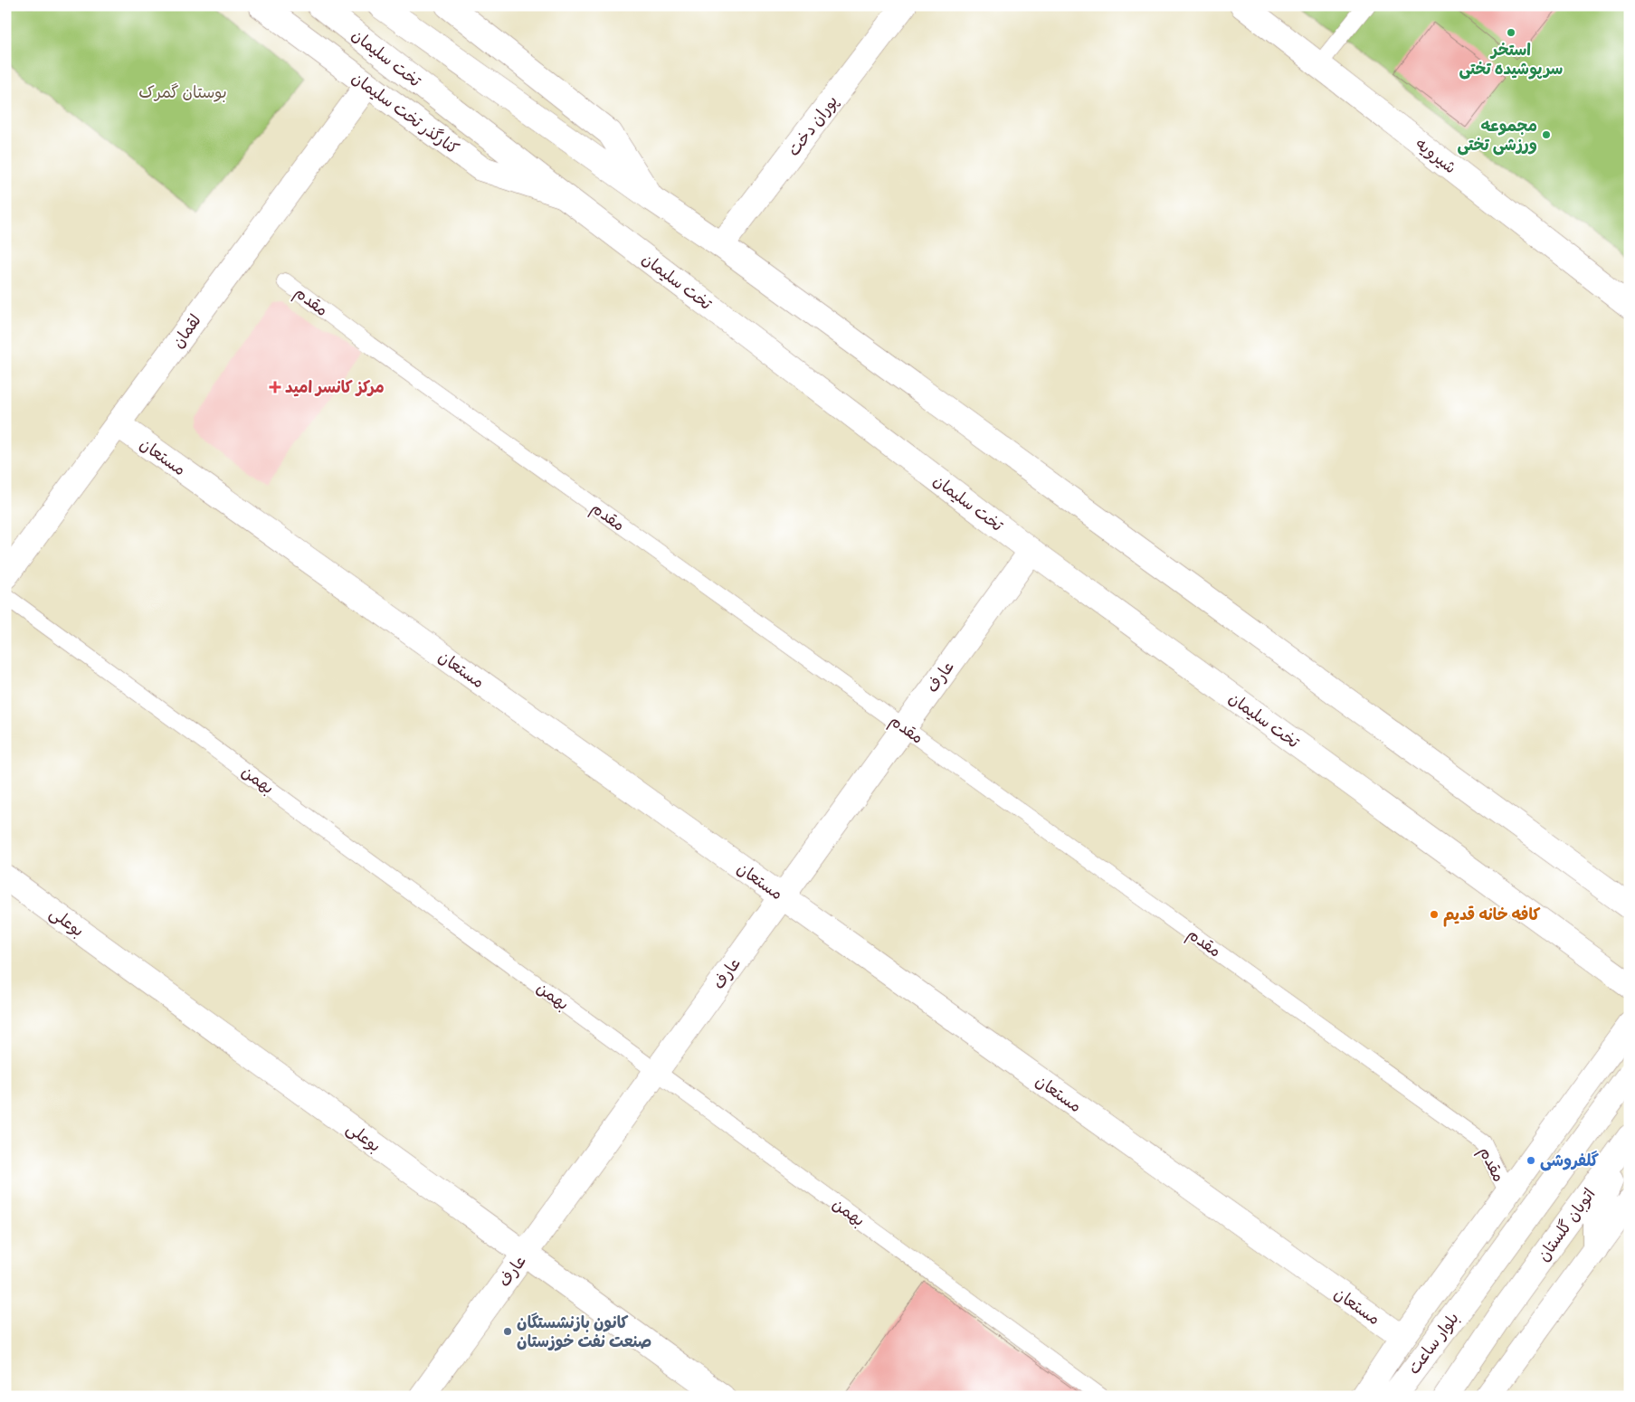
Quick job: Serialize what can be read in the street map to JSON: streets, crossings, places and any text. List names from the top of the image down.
{
  "streets": {
    "street": [
      "تخت سلیمان",
      "کنارگذر تخت سلیمان",
      "پوران دخت",
      "شیرویه",
      "لقمان",
      "مستعان",
      "عارف",
      "بوعلی",
      "اتوبان گلستان",
      "بلوار ساعت"
    ],
    "lane": ["مقدم", "بهمن"]
  },
  "crossings": [
    ["تخت سلیمان", "کنارگذر تخت سلیمان"],
    ["تخت سلیمان", "عارف"],
    ["کنارگذر تخت سلیمان", "لقمان"],
    ["مقدم", "عارف"],
    ["لقمان", "مستعان"],
    ["مستعان", "عارف"],
    ["عارف", "بهمن"],
    ["عارف", "بوعلی"]
  ],
  "parks": ["بوستان گمرک"],
  "places": {
    "other": [
      "استخر سرپوشیده تختی",
      "مجموعه ورزشی تختی",
      "کافه خانه قدیم",
      "گلفروشی",
      "کانون بازنشستگان صنعت نفت خوزستان"
    ],
    "health": ["مرکز کانسر امید"]
  }
}
